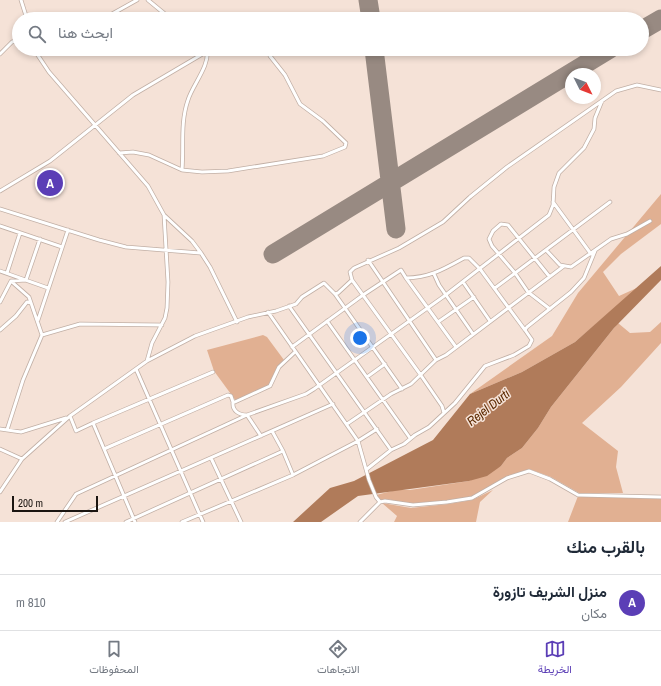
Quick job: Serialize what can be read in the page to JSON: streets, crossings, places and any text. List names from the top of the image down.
{
  "water": ["Rejel Durti"],
  "scale_bar": "200 m",
  "north": "bottom right",
  "page": {
    "search": "ابحث هنا",
    "pins": "A",
    "scale": "200 m",
    "heading": "بالقرب منك",
    "list": [
      {
        "mark": "A",
        "name": "منزل الشريف تازورة",
        "note": "مكان",
        "value": "810 m"
      }
    ],
    "nav": ["الخريطة", "الاتجاهات", "المحفوظات"]
  }
}
